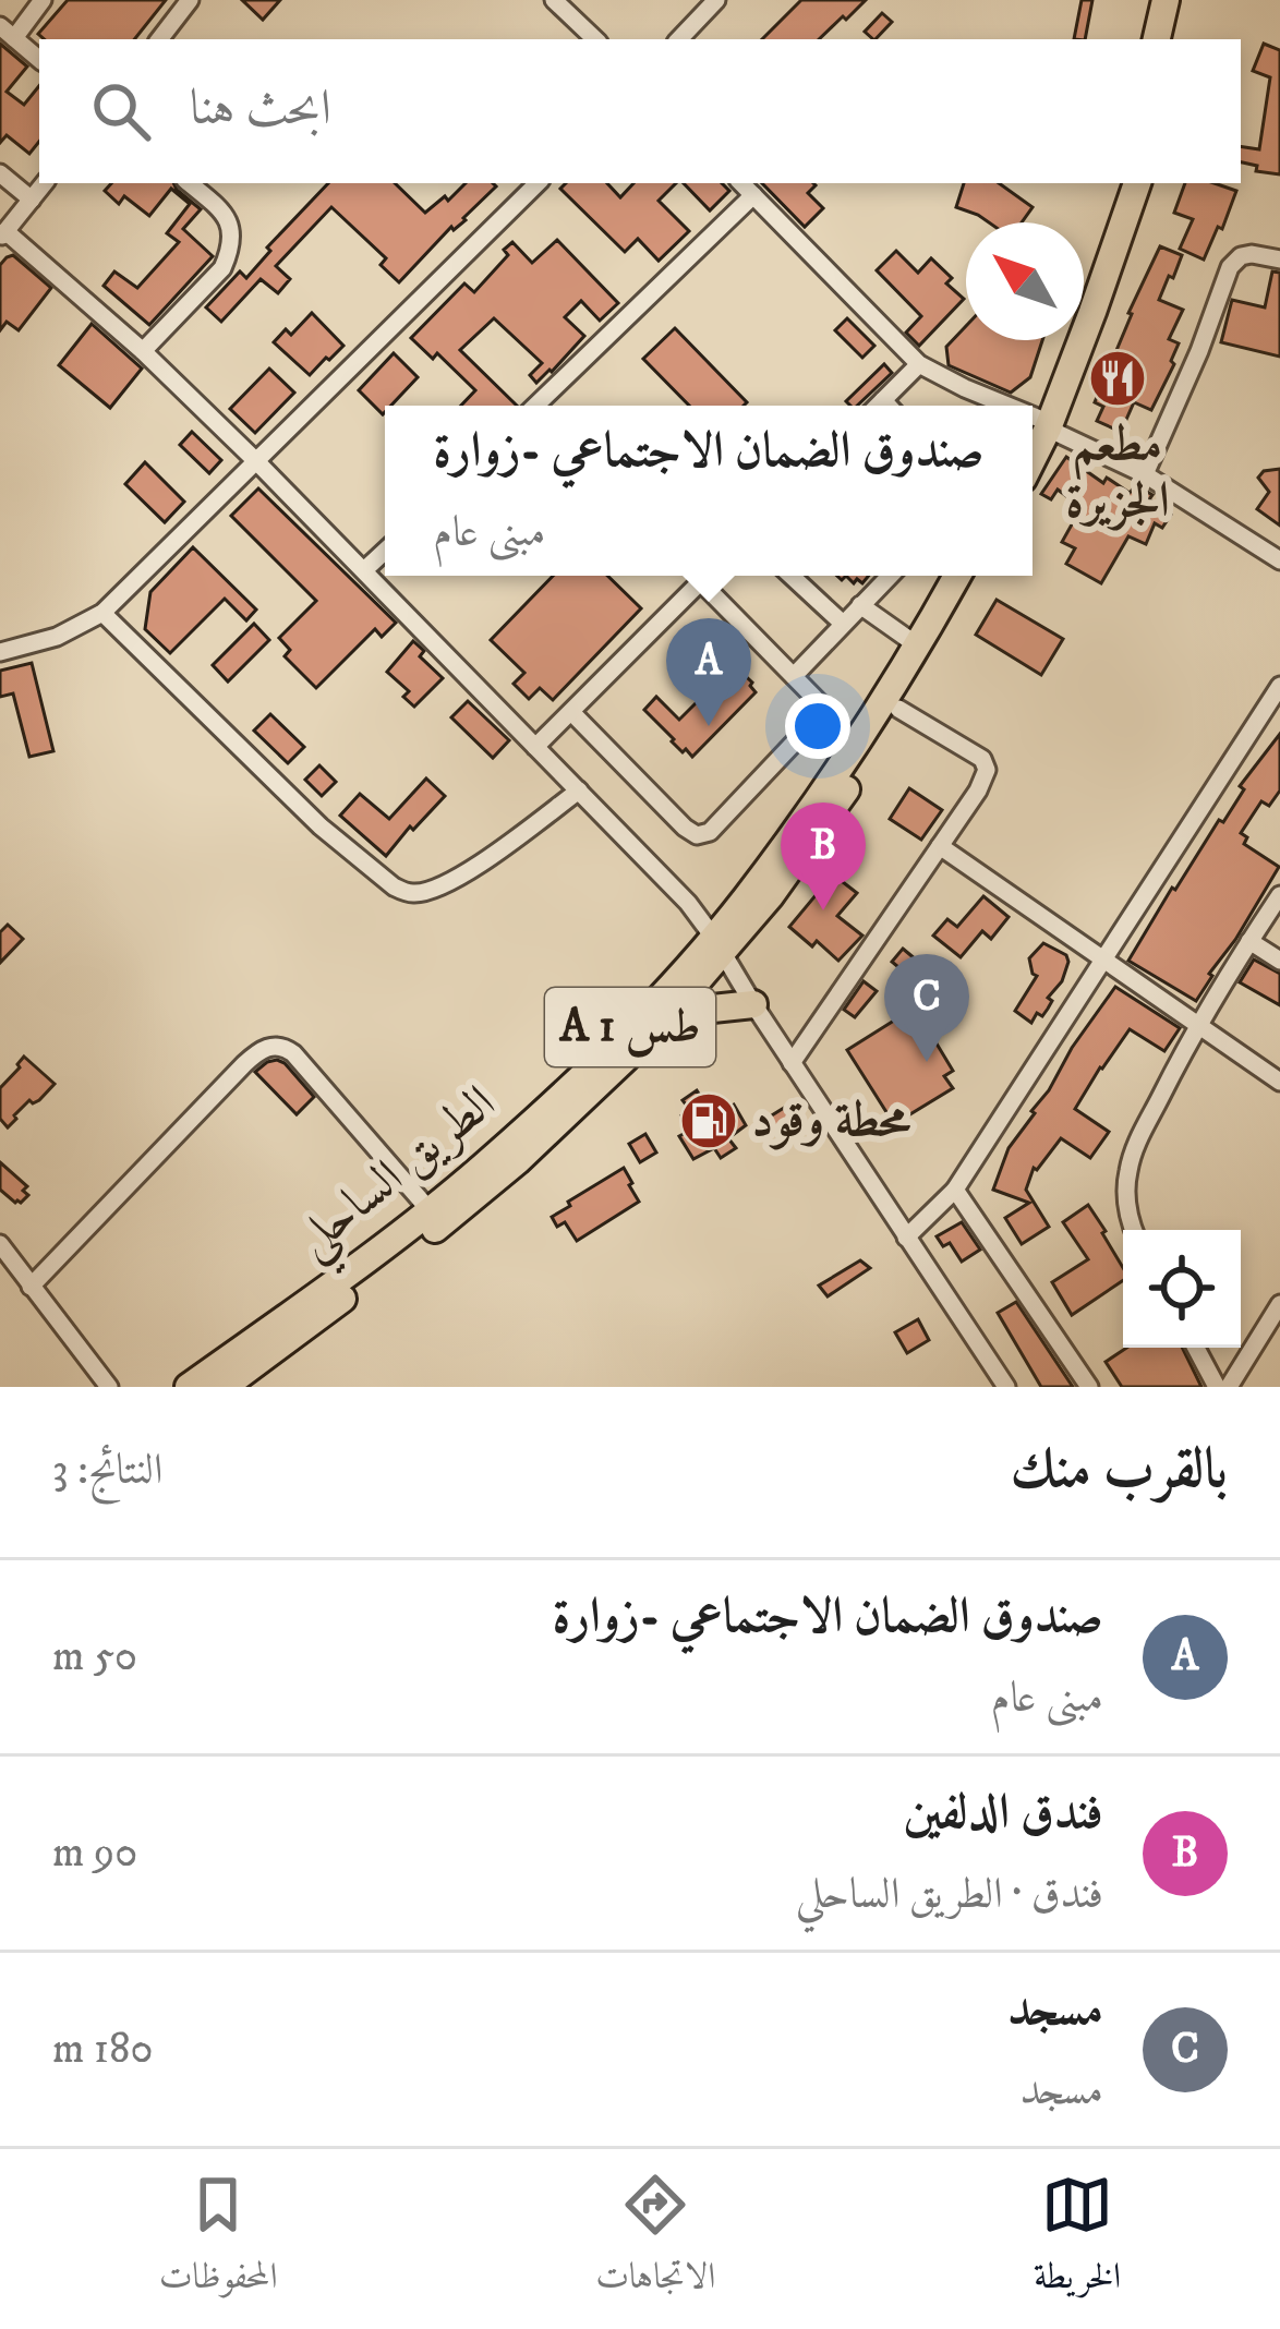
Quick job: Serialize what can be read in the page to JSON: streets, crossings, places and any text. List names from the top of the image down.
{
  "streets": {
    "highway": ["A 1 طس", "الطريق الساحلي"]
  },
  "places": {
    "restaurant": ["مطعم الجزيرة"],
    "fuel station": ["محطة وقود"]
  },
  "north": "top left",
  "page": {
    "search": "ابحث هنا",
    "popup": ["صندوق الضمان الاجتماعي -زوارة", "مبنى عام"],
    "pins": ["A", "B", "C"],
    "heading": ["بالقرب منك", "النتائج: 3"],
    "list": [
      {
        "mark": "A",
        "name": "صندوق الضمان الاجتماعي -زوارة",
        "note": "مبنى عام",
        "value": "50 m"
      },
      {
        "mark": "B",
        "name": "فندق الدلفين",
        "note": "فندق · الطريق الساحلي",
        "value": "90 m"
      },
      {
        "mark": "C",
        "name": "مسجد",
        "note": "مسجد",
        "value": "180 m"
      }
    ],
    "nav": ["الخريطة", "الاتجاهات", "المحفوظات"]
  }
}
